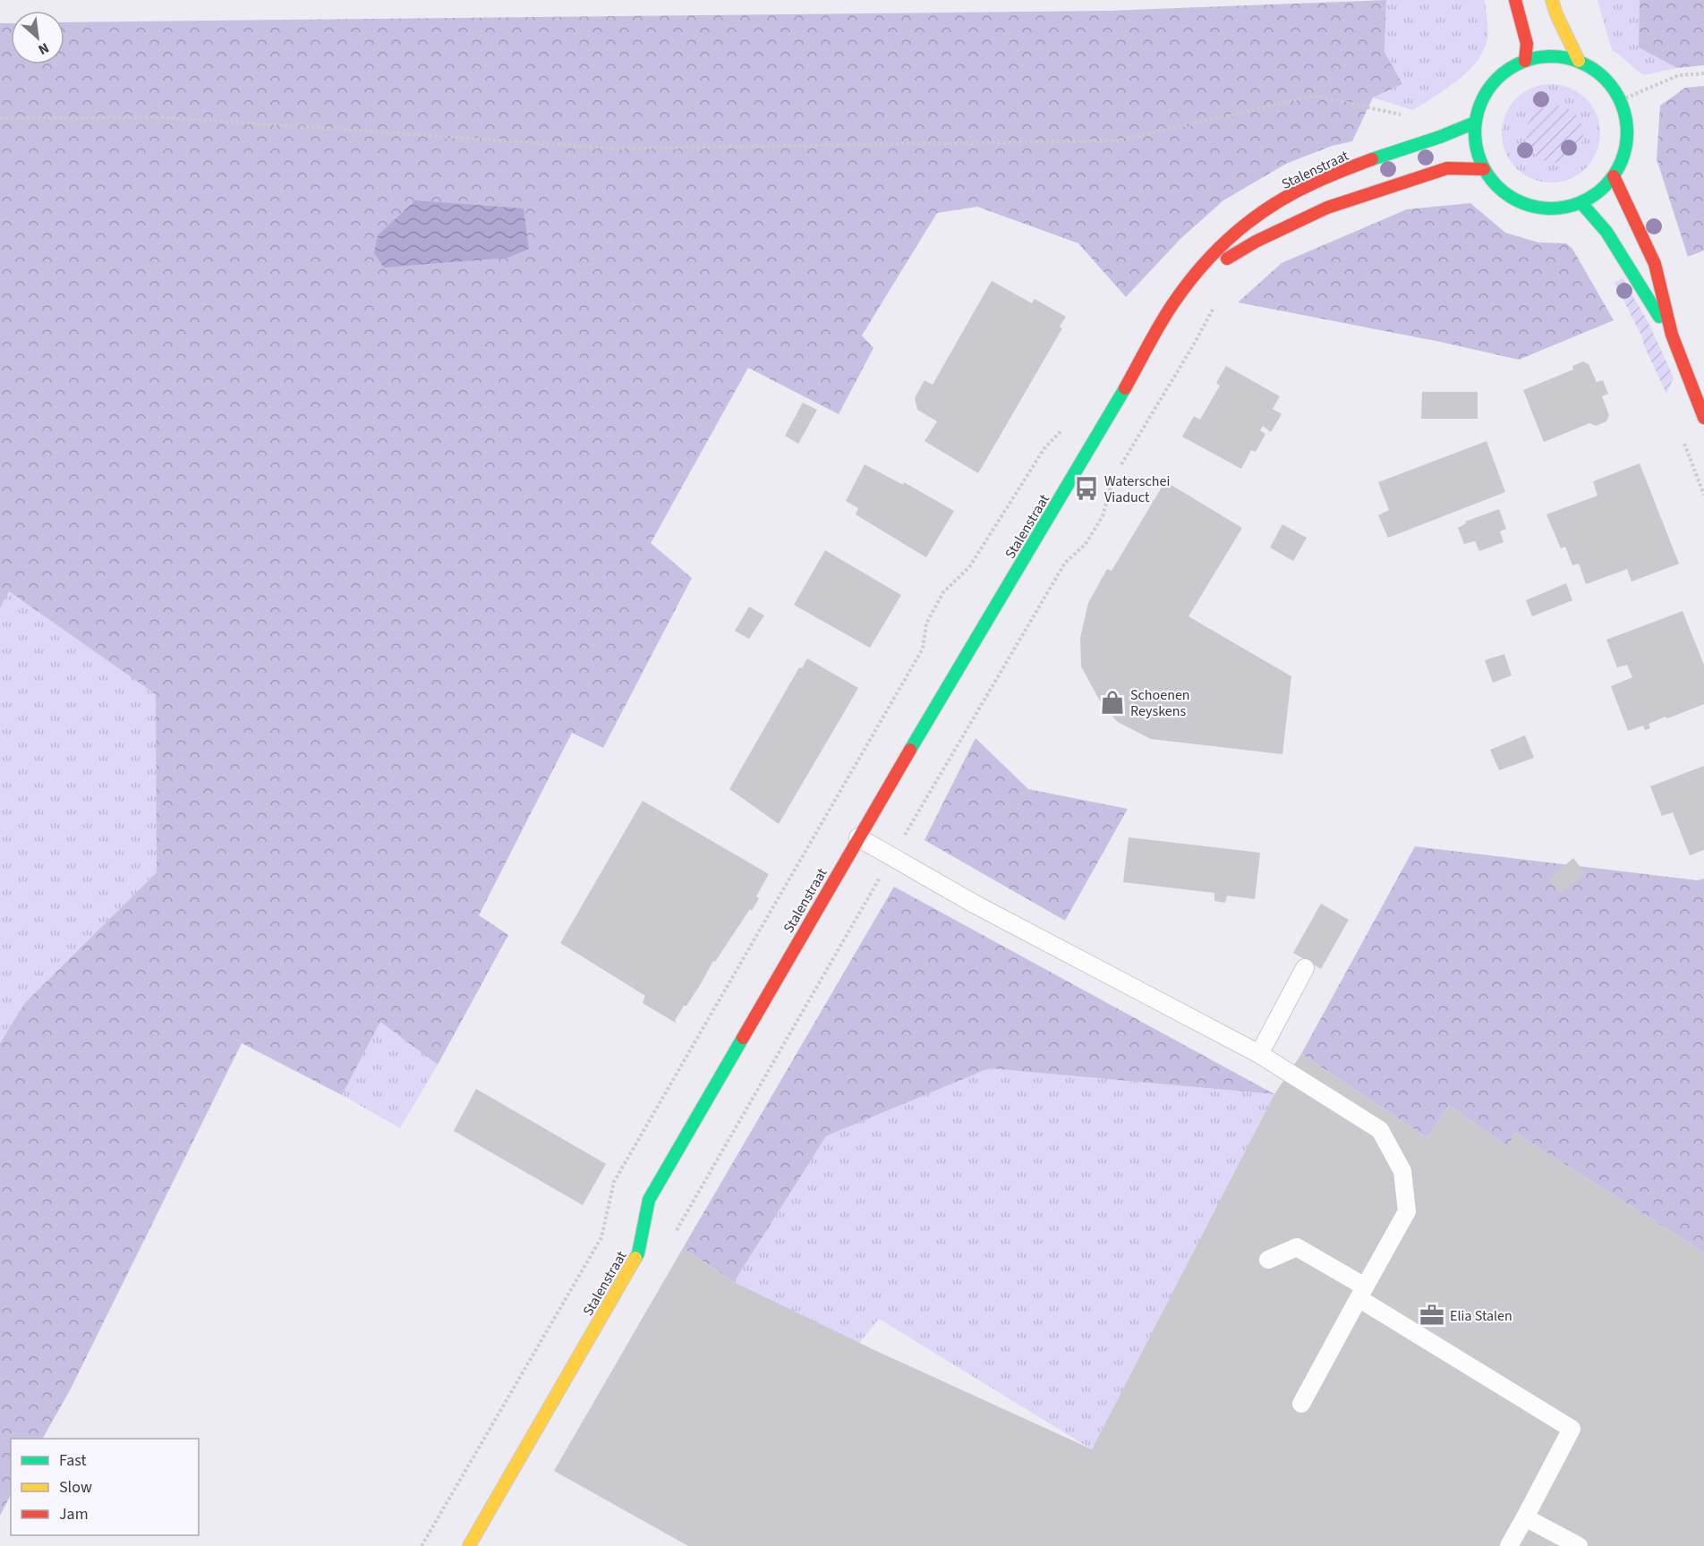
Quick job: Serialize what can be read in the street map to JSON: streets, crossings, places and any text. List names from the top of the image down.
{
  "streets": {
    "street": ["Stalenstraat"]
  },
  "places": {
    "bus stop": ["Waterschei Viaduct"],
    "shop": ["Schoenen Reyskens"],
    "office": ["Elia Stalen"]
  },
  "legend": ["Fast", "Slow", "Jam"],
  "north": "bottom right"
}
